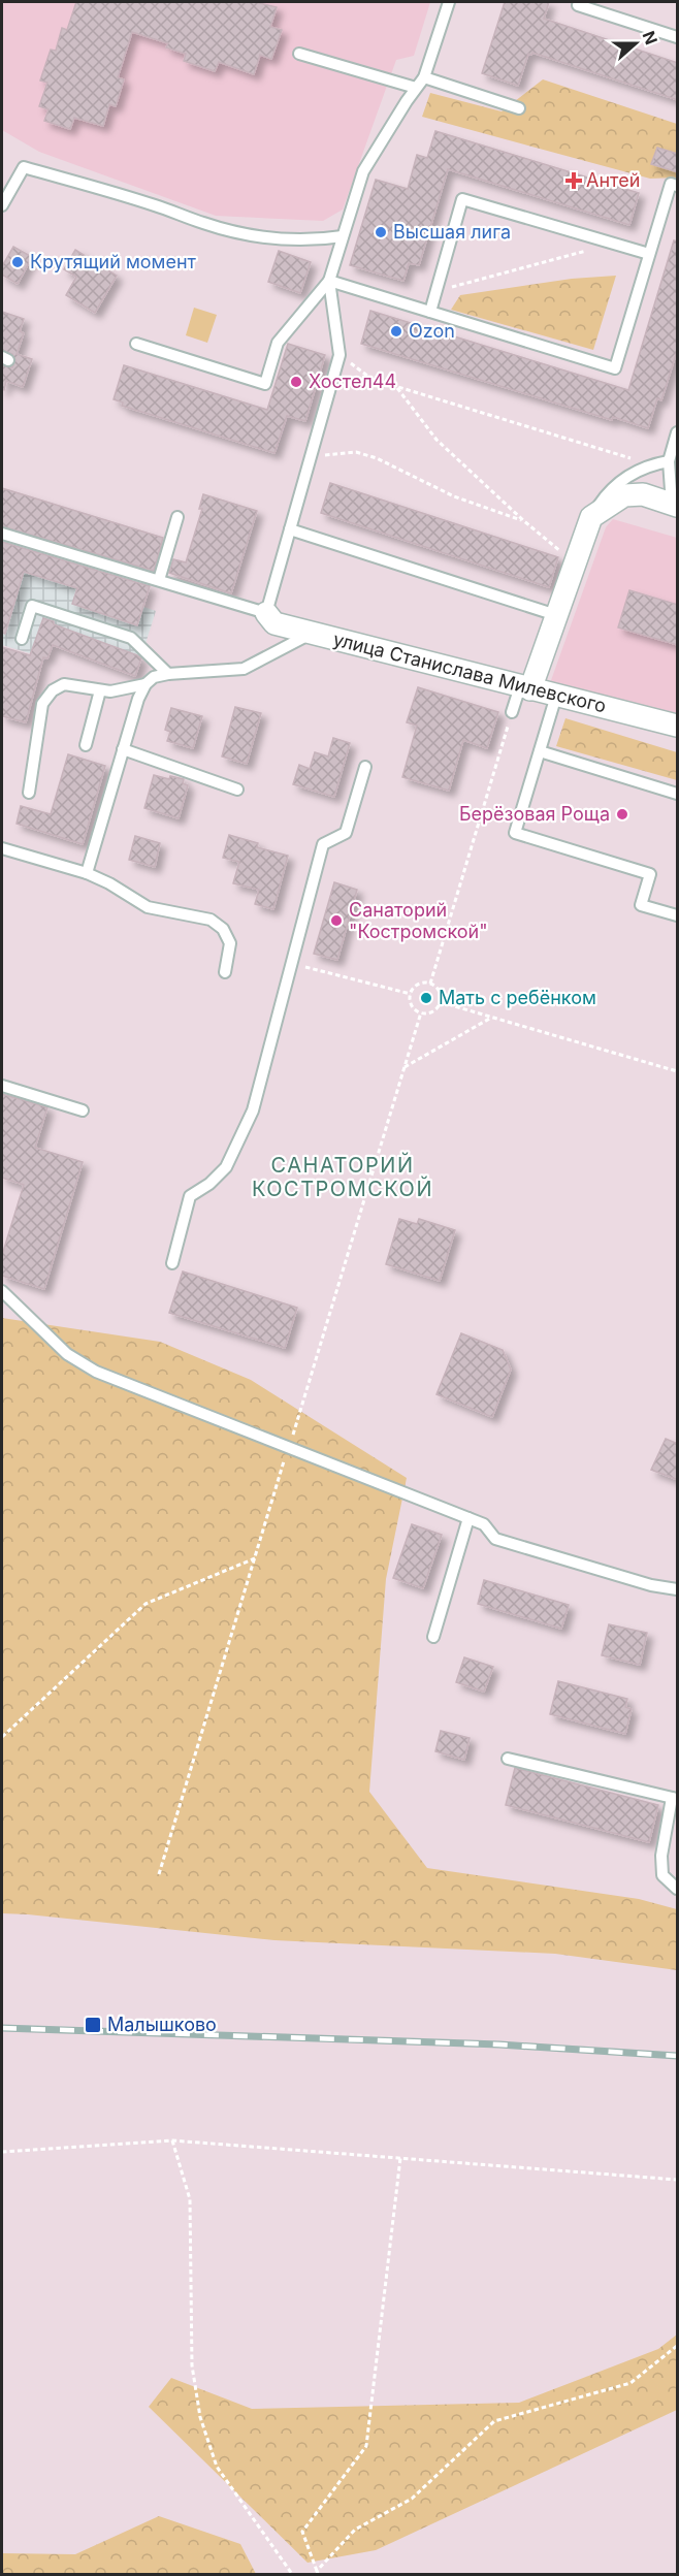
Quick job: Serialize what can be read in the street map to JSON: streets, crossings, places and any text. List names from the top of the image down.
{
  "streets": {
    "street": ["улица Станислава Милевского"]
  },
  "districts": ["САНАТОРИЙ КОСТРОМСКОЙ"],
  "places": {
    "health": ["Антей"],
    "other": [
      "Высшая лига",
      "Крутящий момент",
      "Ozon",
      "Хостел44",
      "Берёзовая Роща",
      "Санаторий \"Костромской\"",
      "Мать с ребёнком"
    ],
    "transit": ["Малышково"]
  },
  "north": "right"
}
